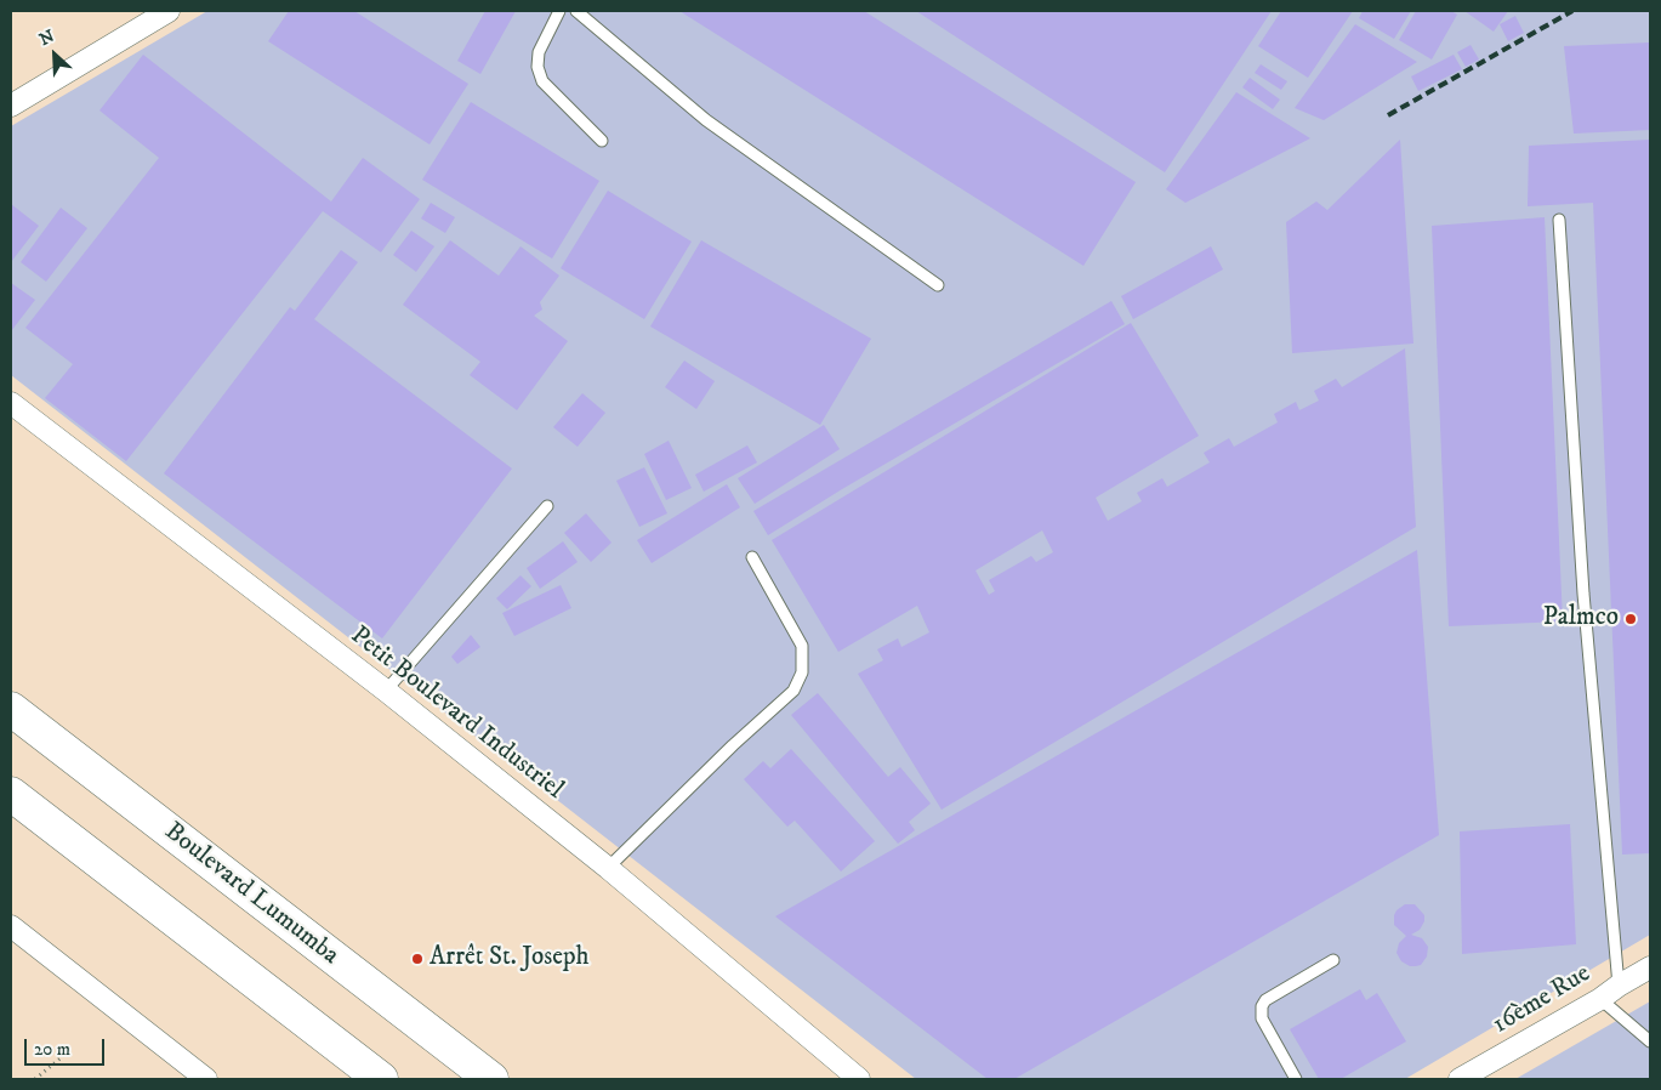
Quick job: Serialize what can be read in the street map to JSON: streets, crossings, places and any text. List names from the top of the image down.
{
  "streets": {
    "highway": ["Boulevard Lumumba"],
    "street": ["Petit Boulevard Industriel", "16ème Rue"]
  },
  "places": ["Palmco", "Arrêt St. Joseph"],
  "scale_bar": "20 m",
  "north": "top left"
}
